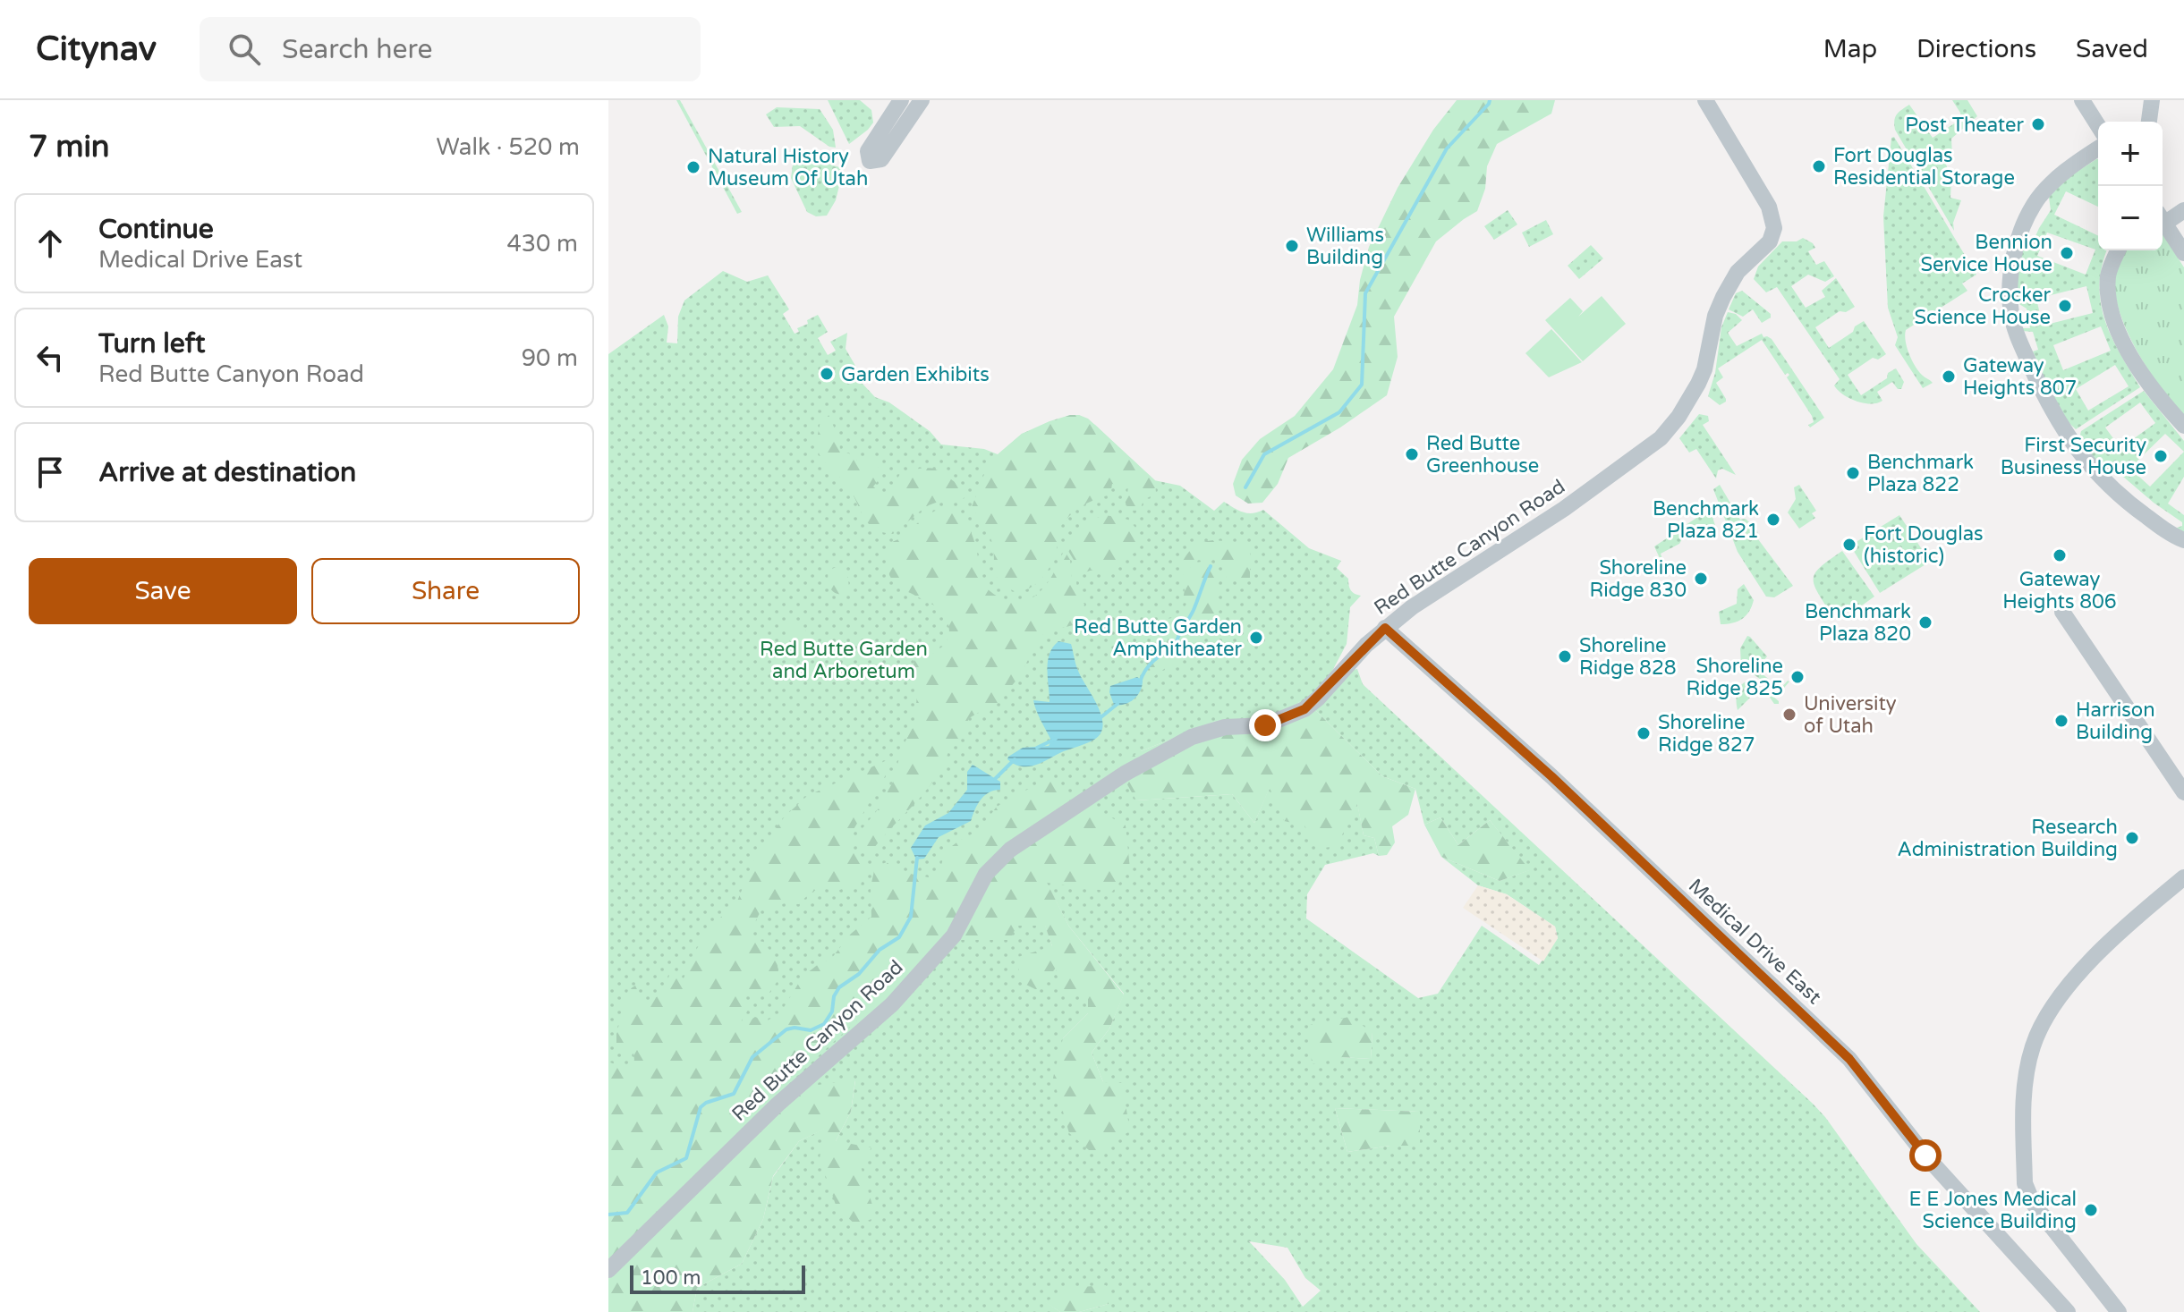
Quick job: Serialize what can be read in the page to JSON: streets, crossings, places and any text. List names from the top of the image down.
{
  "streets": {
    "street": ["Red Butte Canyon Road", "Medical Drive East"]
  },
  "crossings": [
    ["Red Butte Canyon Road", "Medical Drive East"]
  ],
  "parks": ["Red Butte Garden and Arboretum"],
  "places": [
    "Post Theater",
    "Fort Douglas Residential Storage",
    "Natural History Museum Of Utah",
    "Williams Building",
    "Bennion Service House",
    "Crocker Science House",
    "Garden Exhibits",
    "Gateway Heights 807",
    "Red Butte Greenhouse",
    "First Security Business House",
    "Benchmark Plaza 822",
    "Benchmark Plaza 821",
    "Fort Douglas (historic)",
    "Gateway Heights 806",
    "Shoreline Ridge 830",
    "Benchmark Plaza 820",
    "Red Butte Garden Amphitheater",
    "Shoreline Ridge 828",
    "Shoreline Ridge 825",
    "University of Utah",
    "Harrison Building",
    "Shoreline Ridge 827",
    "Research Administration Building",
    "E E Jones Medical Science Building"
  ],
  "scale_bar": "100 m",
  "page": {
    "header": "Citynav",
    "search": "Search here",
    "nav": ["Map", "Directions", "Saved"],
    "heading": ["7 min", "Walk · 520 m"],
    "map_buttons": ["+", "−"],
    "list": [
      ["Continue", "Medical Drive East", "430 m"],
      ["Turn left", "Red Butte Canyon Road", "90 m"],
      "Arrive at destination"
    ],
    "buttons": ["Save", "Share"],
    "scale": "100 m"
  }
}
